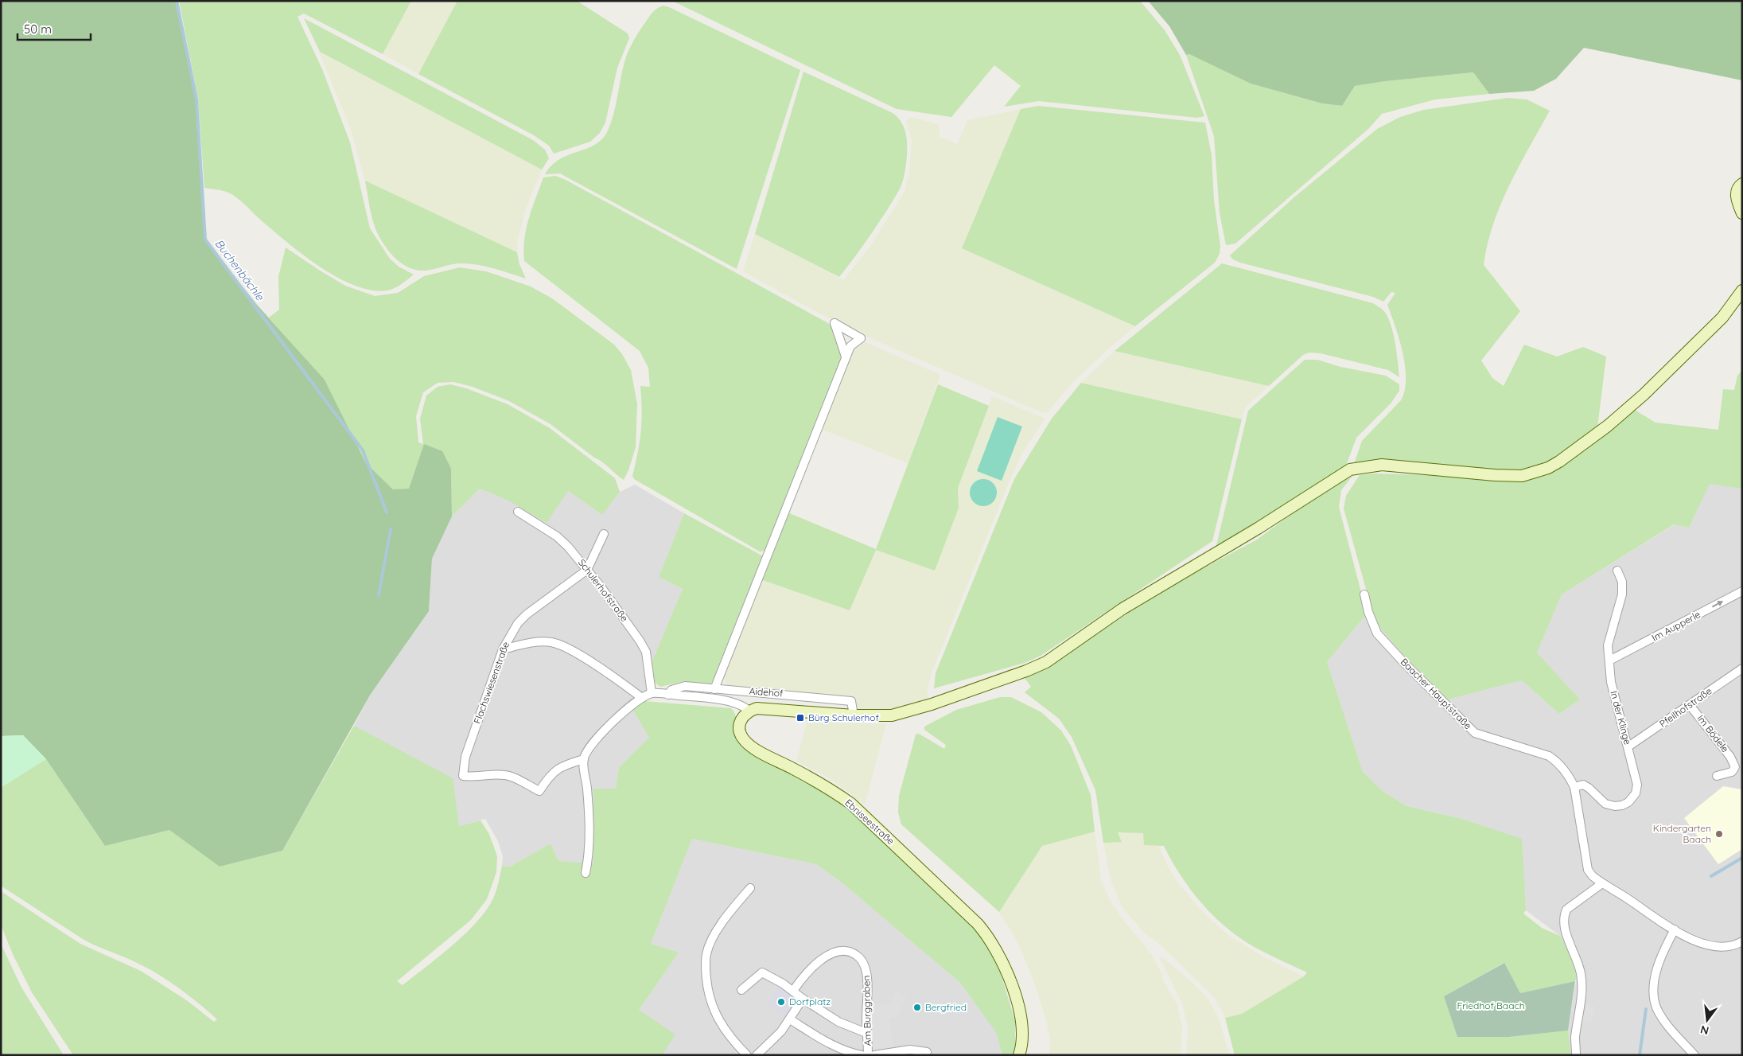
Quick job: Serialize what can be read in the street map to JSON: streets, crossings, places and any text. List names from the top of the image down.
{
  "streets": {
    "street": [
      "Schulerhofstraße",
      "Im Aupperle",
      "Flachswiesenstraße",
      "Aidehof",
      "Baacher Hauptstraße",
      "Pfeilhofstraße",
      "In der Klinge",
      "Im Bödele",
      "Ebniseestraße",
      "Am Burggraben"
    ]
  },
  "crossings": [
    ["Schulerhofstraße", "Flachswiesenstraße"],
    ["Im Aupperle", "In der Klinge"],
    ["Baacher Hauptstraße", "In der Klinge"],
    ["Pfeilhofstraße", "In der Klinge"],
    ["Pfeilhofstraße", "Im Bödele"]
  ],
  "one_way": ["Im Aupperle"],
  "water": ["Buchenbächle"],
  "parks": ["Friedhof Baach"],
  "places": {
    "transit": ["Bürg Schulerhof"],
    "other": ["Kindergarten Baach", "Dorfplatz", "Bergfried"]
  },
  "scale_bar": "50 m",
  "north": "bottom"
}
